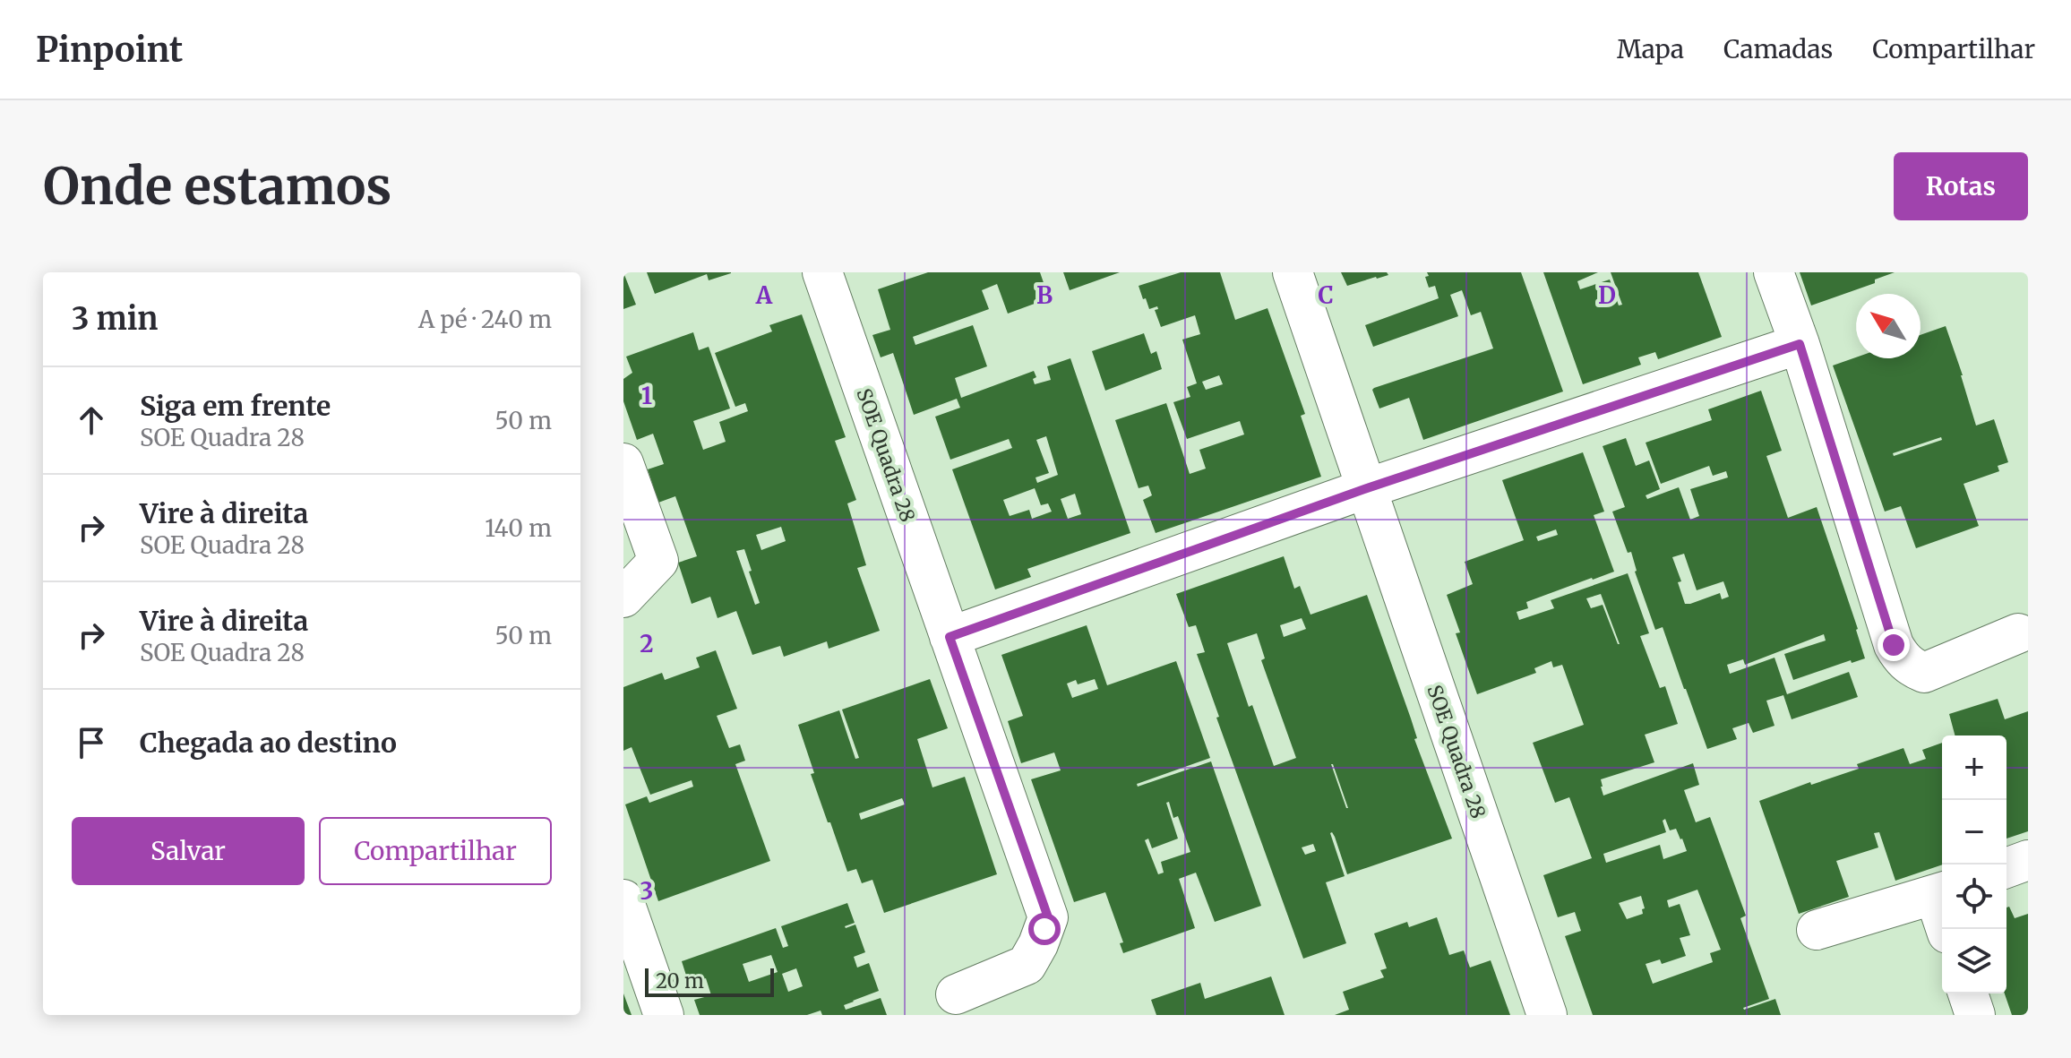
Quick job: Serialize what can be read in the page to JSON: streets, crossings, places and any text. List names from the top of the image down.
{
  "streets": {
    "street": ["SOE Quadra 28"]
  },
  "scale_bar": "20 m",
  "north": "top left",
  "page": {
    "header": "Pinpoint",
    "nav": ["Mapa", "Camadas", "Compartilhar"],
    "buttons": [
      "Rotas",
      ["Salvar", "Compartilhar"]
    ],
    "title": "Onde estamos",
    "heading": ["3 min", "A pé · 240 m"],
    "list": [
      ["Siga em frente", "SOE Quadra 28", "50 m"],
      ["Vire à direita", "SOE Quadra 28", "140 m"],
      ["Vire à direita", "SOE Quadra 28", "50 m"],
      "Chegada ao destino"
    ],
    "map_buttons": ["+", "−"],
    "scale": "20 m"
  },
  "grid": {
    "columns": [
      "A",
      "B",
      "C",
      "D"
    ],
    "rows": ["1", "2", "3"]
  }
}
